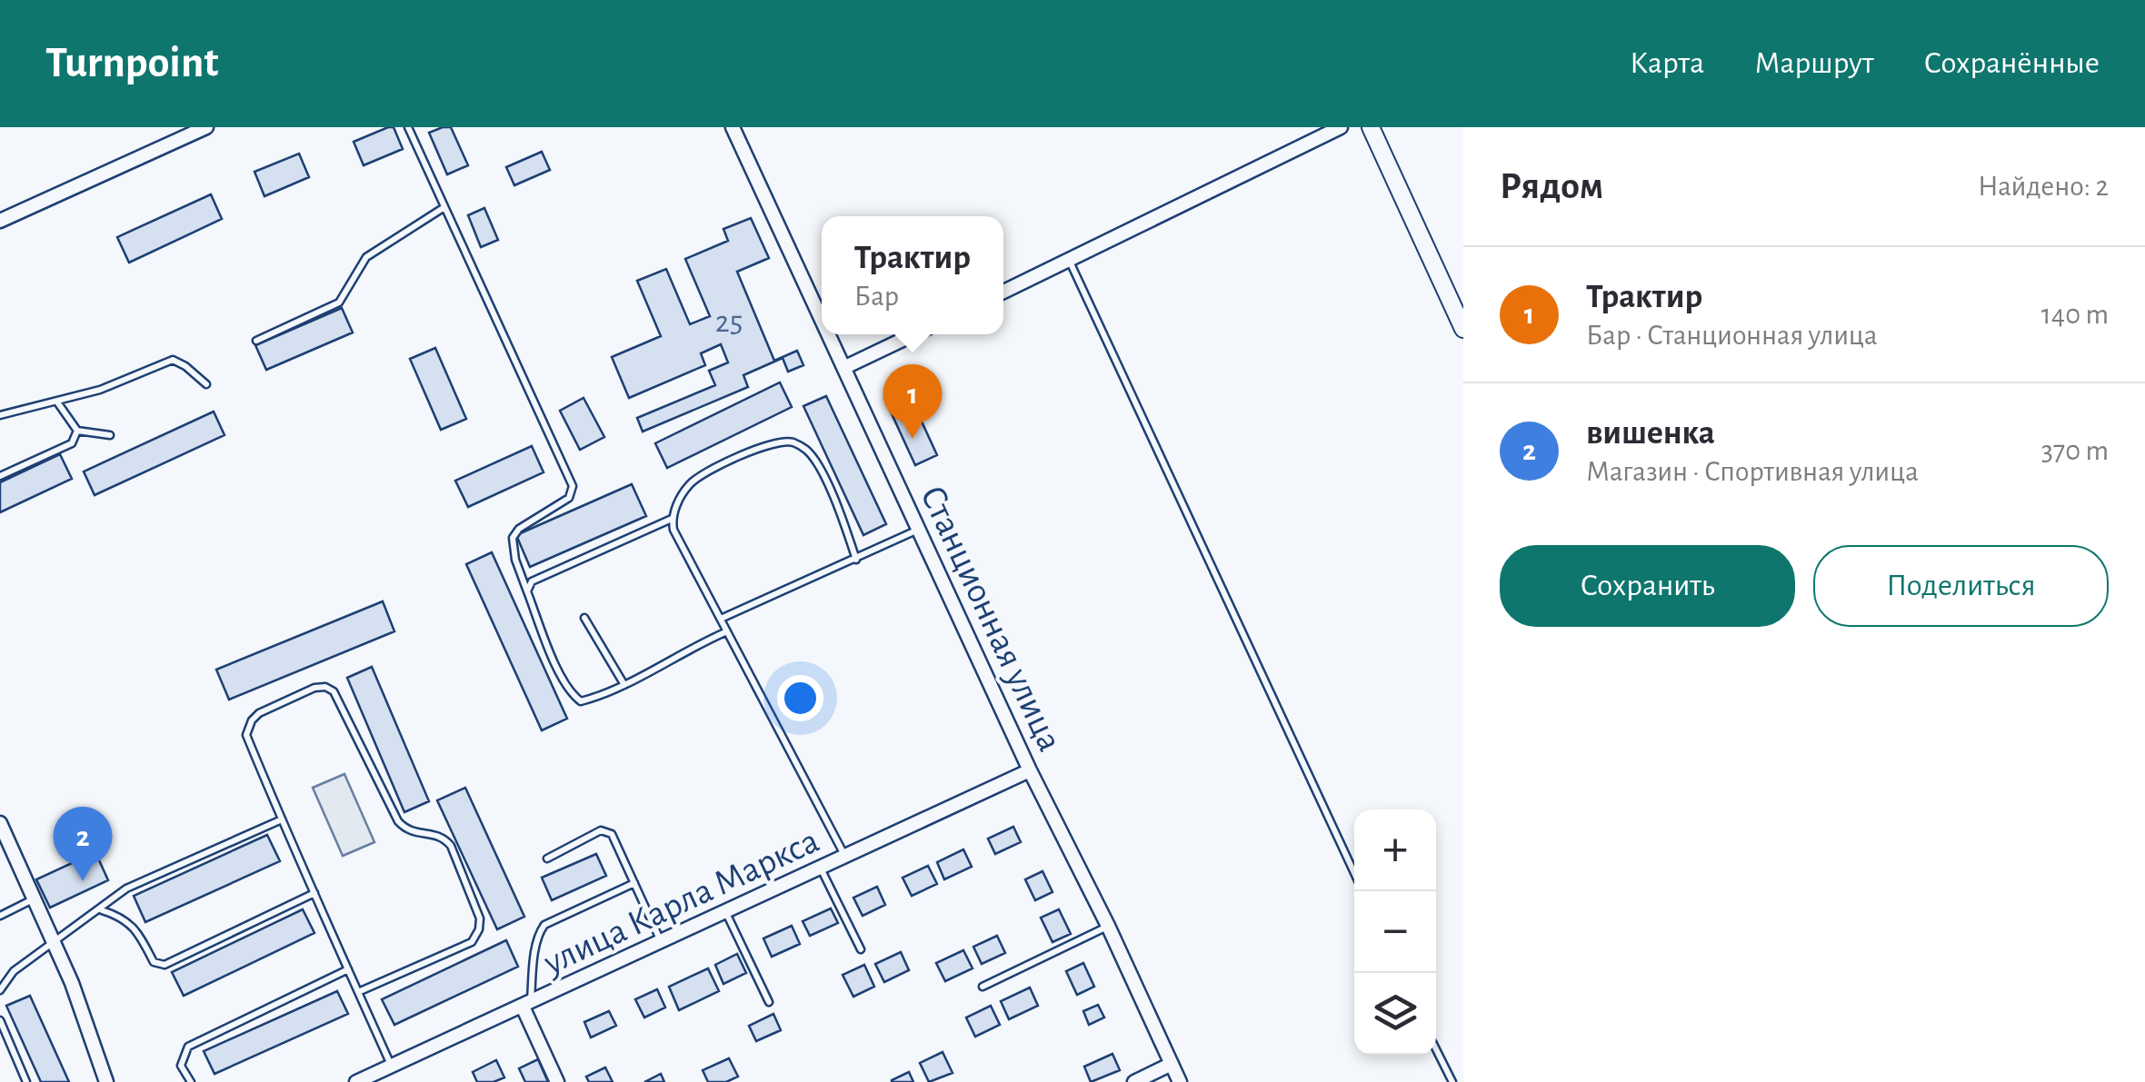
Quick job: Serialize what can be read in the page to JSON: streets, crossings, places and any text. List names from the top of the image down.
{
  "streets": {
    "street": ["Станционная улица", "улица Карла Маркса"]
  },
  "crossings": [
    ["Станционная улица", "улица Карла Маркса"]
  ],
  "house_numbers": ["25"],
  "page": {
    "header": "Turnpoint",
    "nav": ["Карта", "Маршрут", "Сохранённые"],
    "heading": ["Рядом", "Найдено: 2"],
    "popup": ["Трактир", "Бар"],
    "list": [
      {
        "mark": "1",
        "name": "Трактир",
        "note": "Бар · Станционная улица",
        "value": "140 m"
      },
      {
        "mark": "2",
        "name": "вишенка",
        "note": "Магазин · Спортивная улица",
        "value": "370 m"
      }
    ],
    "pins": ["1", "2"],
    "buttons": ["Сохранить", "Поделиться"],
    "map_buttons": ["+", "−"]
  }
}
